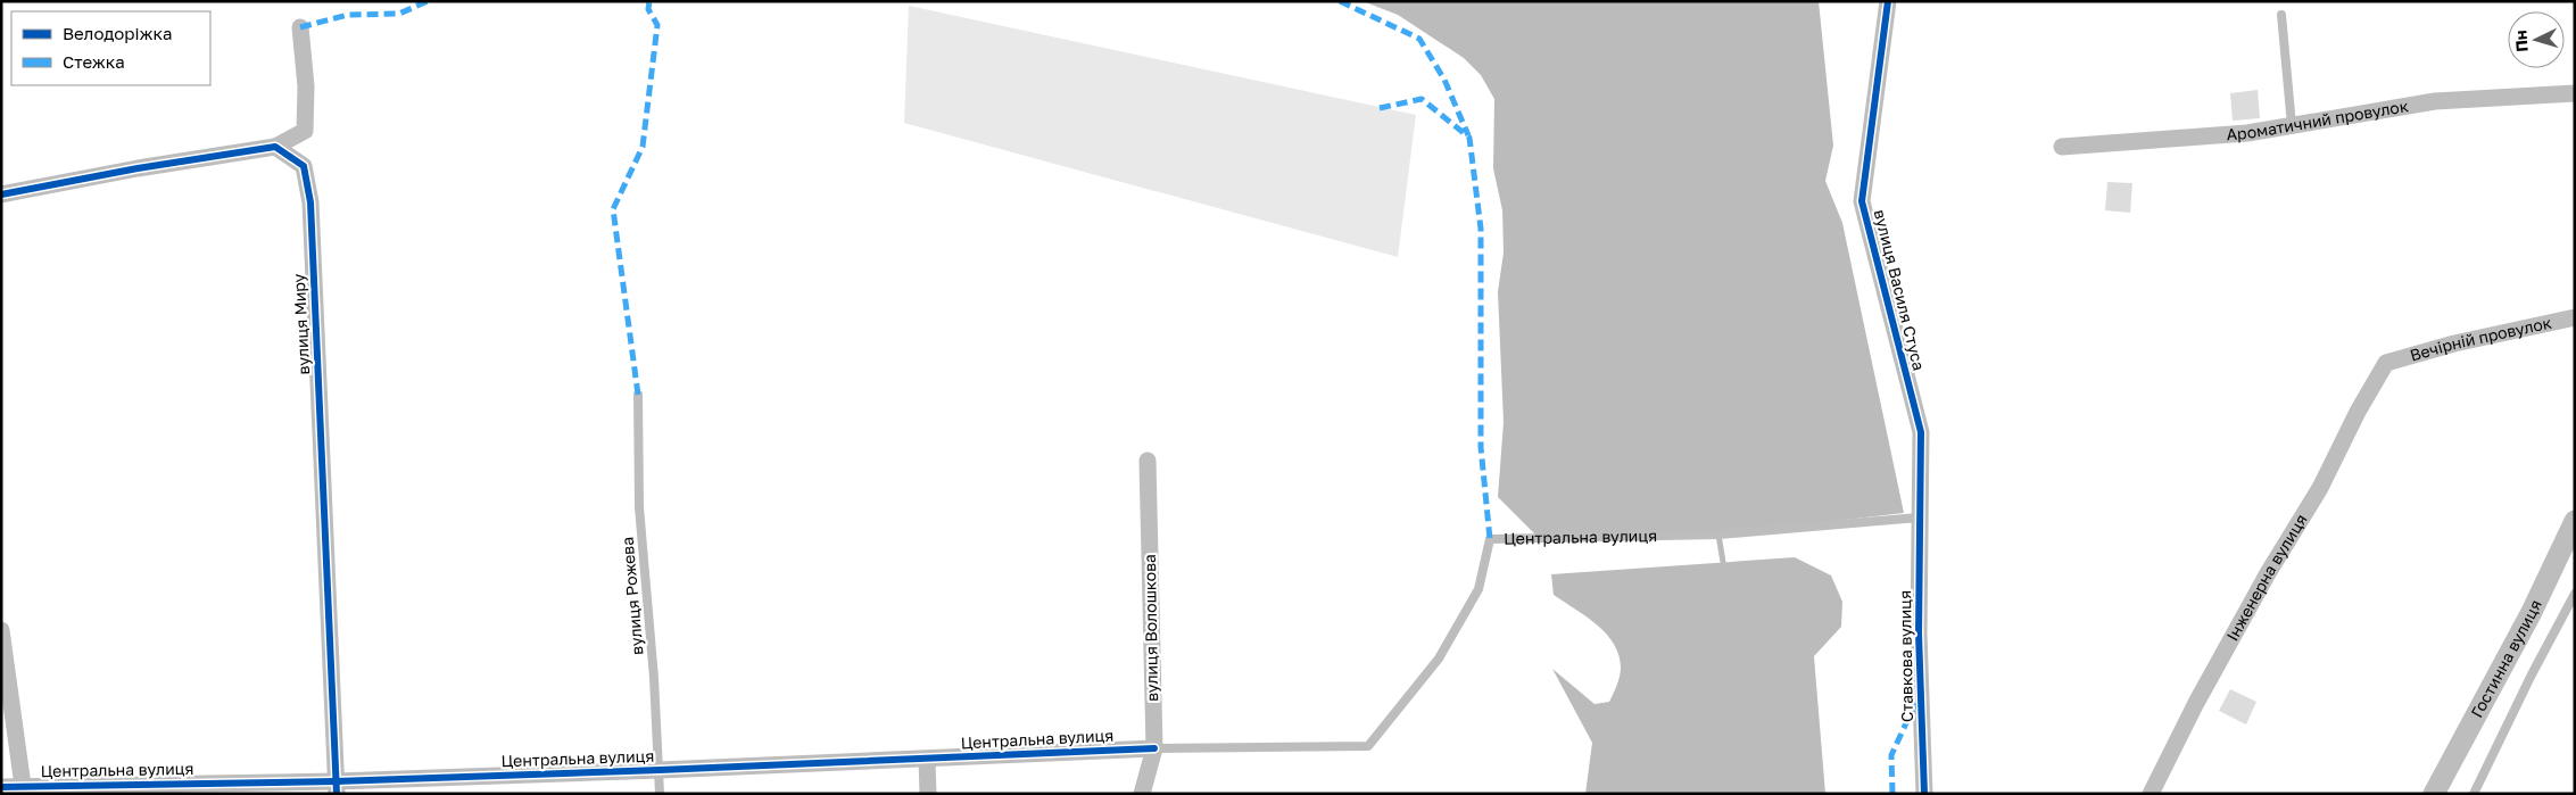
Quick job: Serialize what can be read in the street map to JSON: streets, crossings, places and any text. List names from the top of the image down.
{
  "streets": {
    "street": [
      "Ароматичний провулок",
      "вулиця Василя Стуса",
      "вулиця Миру",
      "Вечірній провулок",
      "Центральна вулиця",
      "Інженерна вулиця",
      "вулиця Волошкова",
      "Ставкова вулиця",
      "Гостинна вулиця"
    ],
    "lane": ["вулиця Рожева"]
  },
  "crossings": [
    ["вулиця Василя Стуса", "Центральна вулиця"],
    ["вулиця Василя Стуса", "Ставкова вулиця"],
    ["вулиця Миру", "Центральна вулиця"],
    ["Вечірній провулок", "Інженерна вулиця"],
    ["Центральна вулиця", "вулиця Рожева"],
    ["Центральна вулиця", "вулиця Волошкова"],
    ["Центральна вулиця", "Ставкова вулиця"]
  ],
  "legend": ["Велодоріжка", "Стежка"],
  "north": "left"
}
